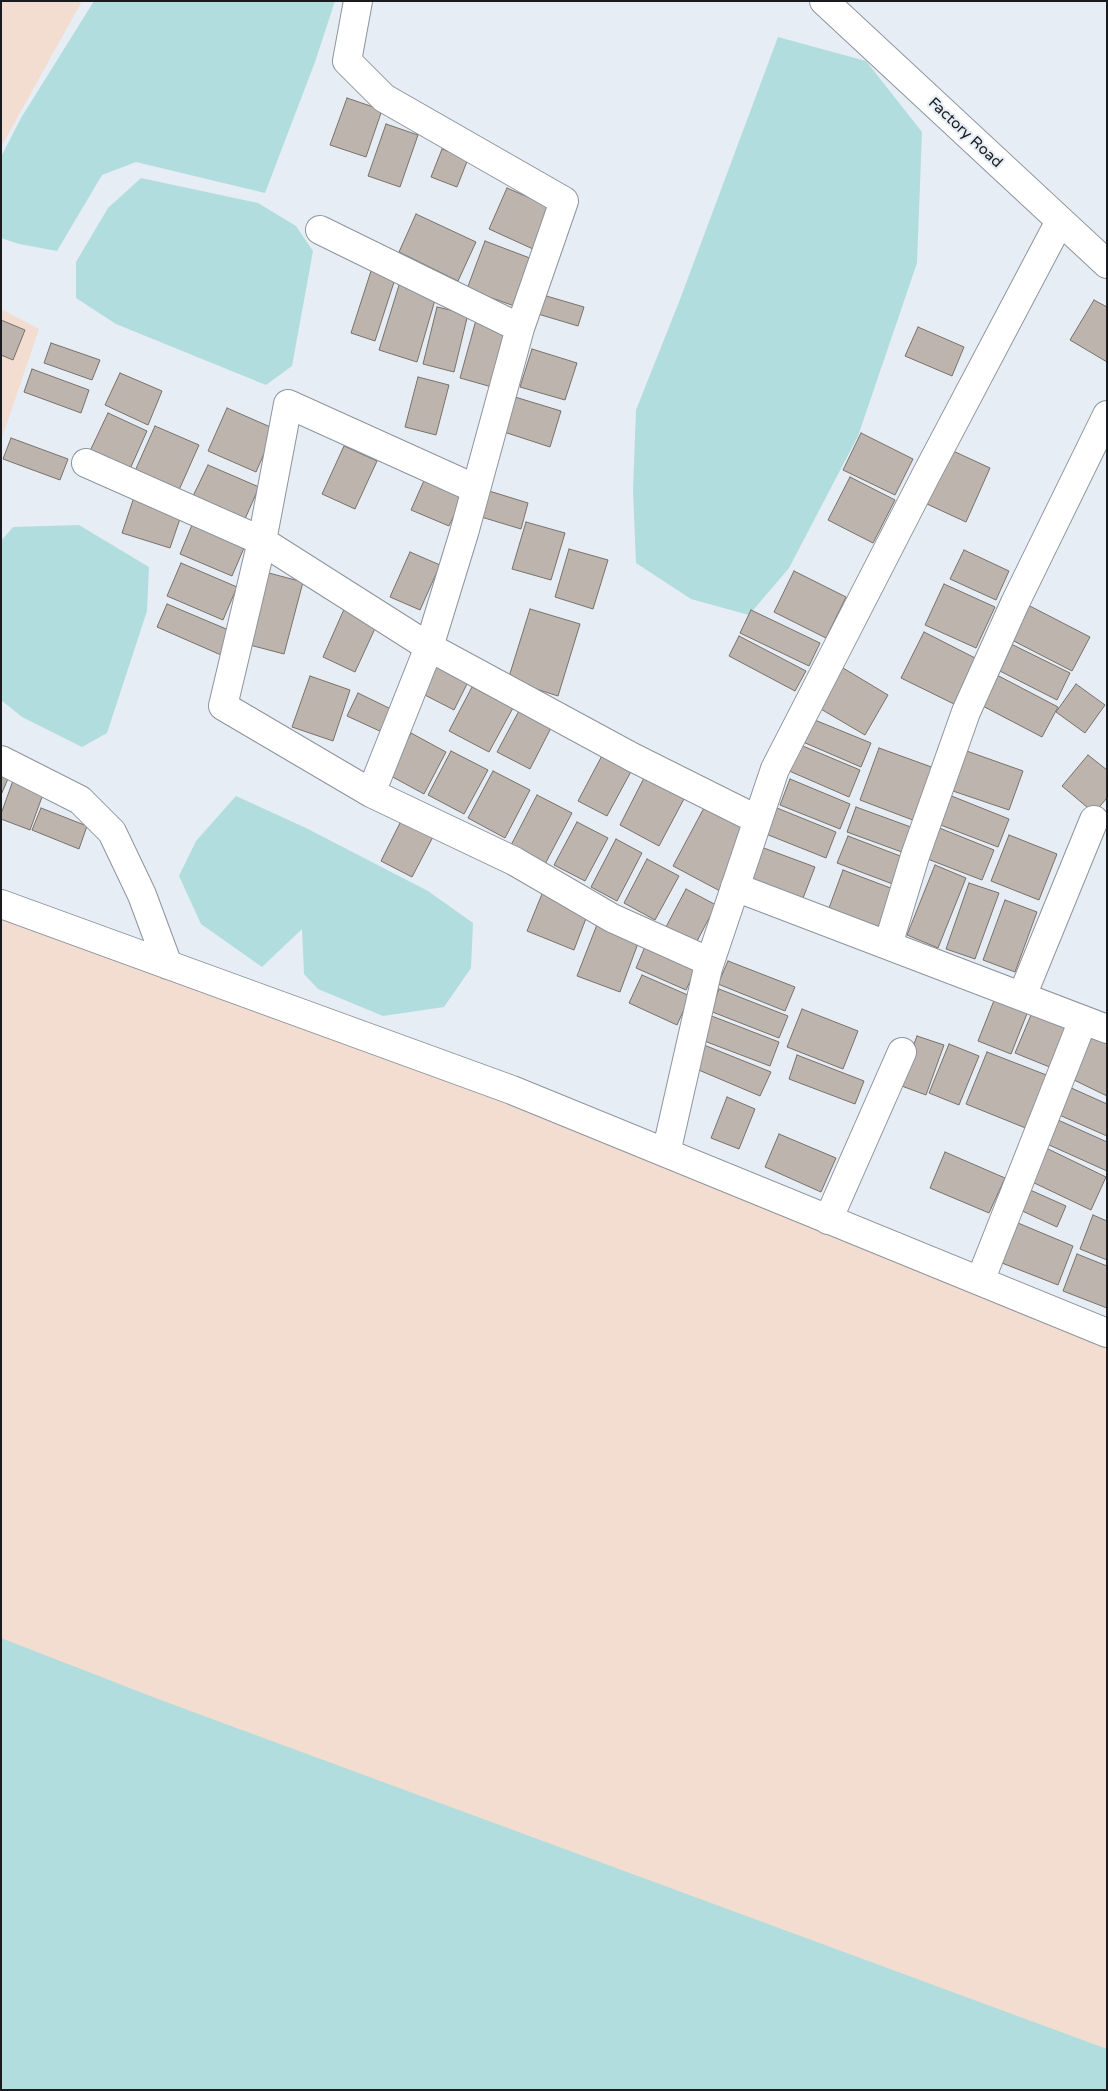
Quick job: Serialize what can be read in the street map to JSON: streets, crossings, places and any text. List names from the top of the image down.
{
  "streets": {
    "street": ["Factory Road"]
  }
}
